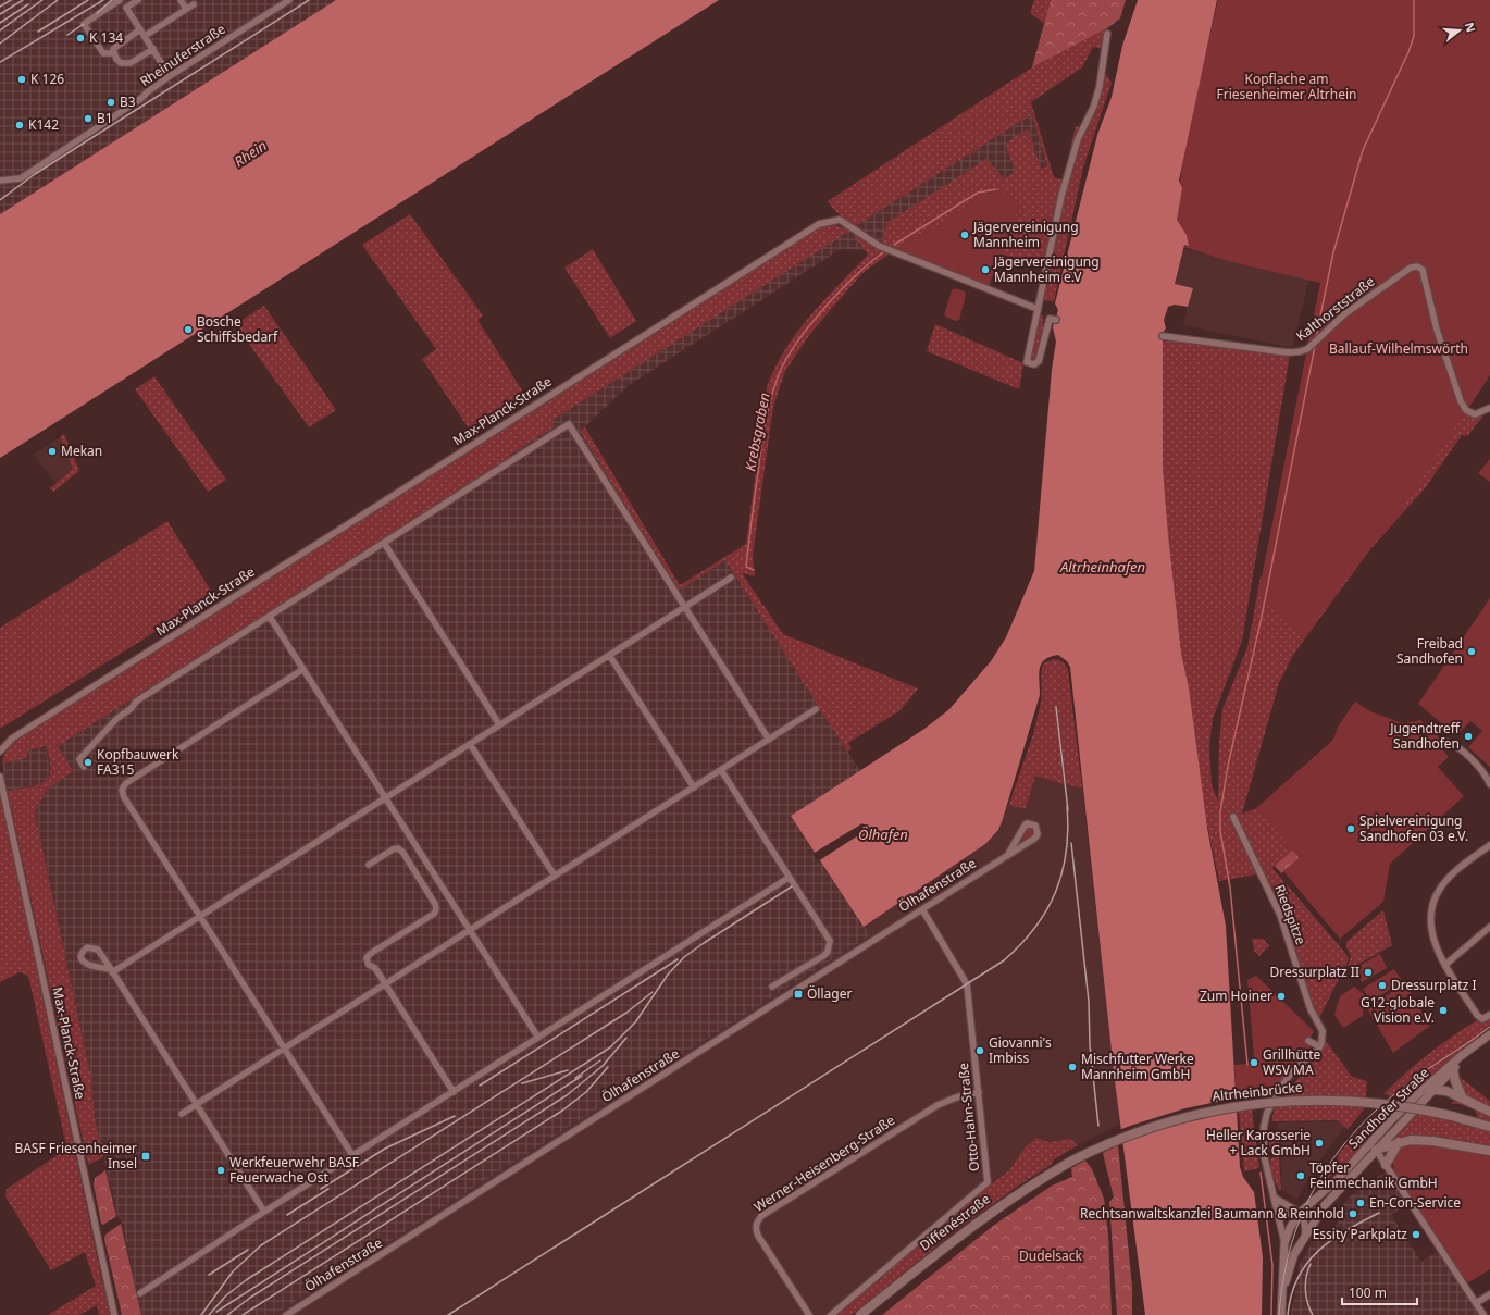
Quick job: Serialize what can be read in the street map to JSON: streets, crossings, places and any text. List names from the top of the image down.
{
  "streets": {
    "main road": ["Altrheinbrücke", "Diffenéstraße"],
    "street": [
      "Rheinuferstraße",
      "Kalthorststraße",
      "Max-Planck-Straße",
      "Ölhafenstraße",
      "Riedspitze",
      "Sandhofer Straße",
      "Otto-Hahn-Straße",
      "Werner-Heisenberg-Straße"
    ]
  },
  "crossings": [
    ["Ölhafenstraße", "Otto-Hahn-Straße"],
    ["Altrheinbrücke", "Diffenéstraße"],
    ["Otto-Hahn-Straße", "Werner-Heisenberg-Straße"]
  ],
  "water": [
    "Rhein",
    "Krebsgraben",
    "Altrheinhafen",
    "Ölhafen"
  ],
  "parks": ["Kopflache am Friesenheimer Altrhein", "Ballauf-Wilhelmswörth", "Dudelsack"],
  "places": {
    "other": [
      "K 134",
      "K 126",
      "B3",
      "B1",
      "K142",
      "Jägervereinigung Mannheim",
      "Jägervereinigung Mannheim e.V",
      "Bosche Schiffsbedarf",
      "Mekan",
      "Freibad Sandhofen",
      "Jugendtreff Sandhofen",
      "Kopfbauwerk FA315",
      "Spielvereinigung Sandhofen 03 e.V.",
      "Dressurplatz II",
      "Dressurplatz I",
      "Zum Hoiner",
      "G12-globale Vision e.V.",
      "Giovanni's Imbiss",
      "Grillhütte WSV MA",
      "Mischfutter Werke Mannheim GmbH",
      "Heller Karosserie + Lack GmbH",
      "Werkfeuerwehr BASF Feuerwache Ost",
      "Töpfer Feinmechanik GmbH",
      "En-Con-Service",
      "Rechtsanwaltskanzlei Baumann & Reinhold",
      "Essity Parkplatz"
    ],
    "transit": ["Öllager", "BASF Friesenheimer Insel"]
  },
  "scale_bar": "100 m",
  "north": "right"
}
